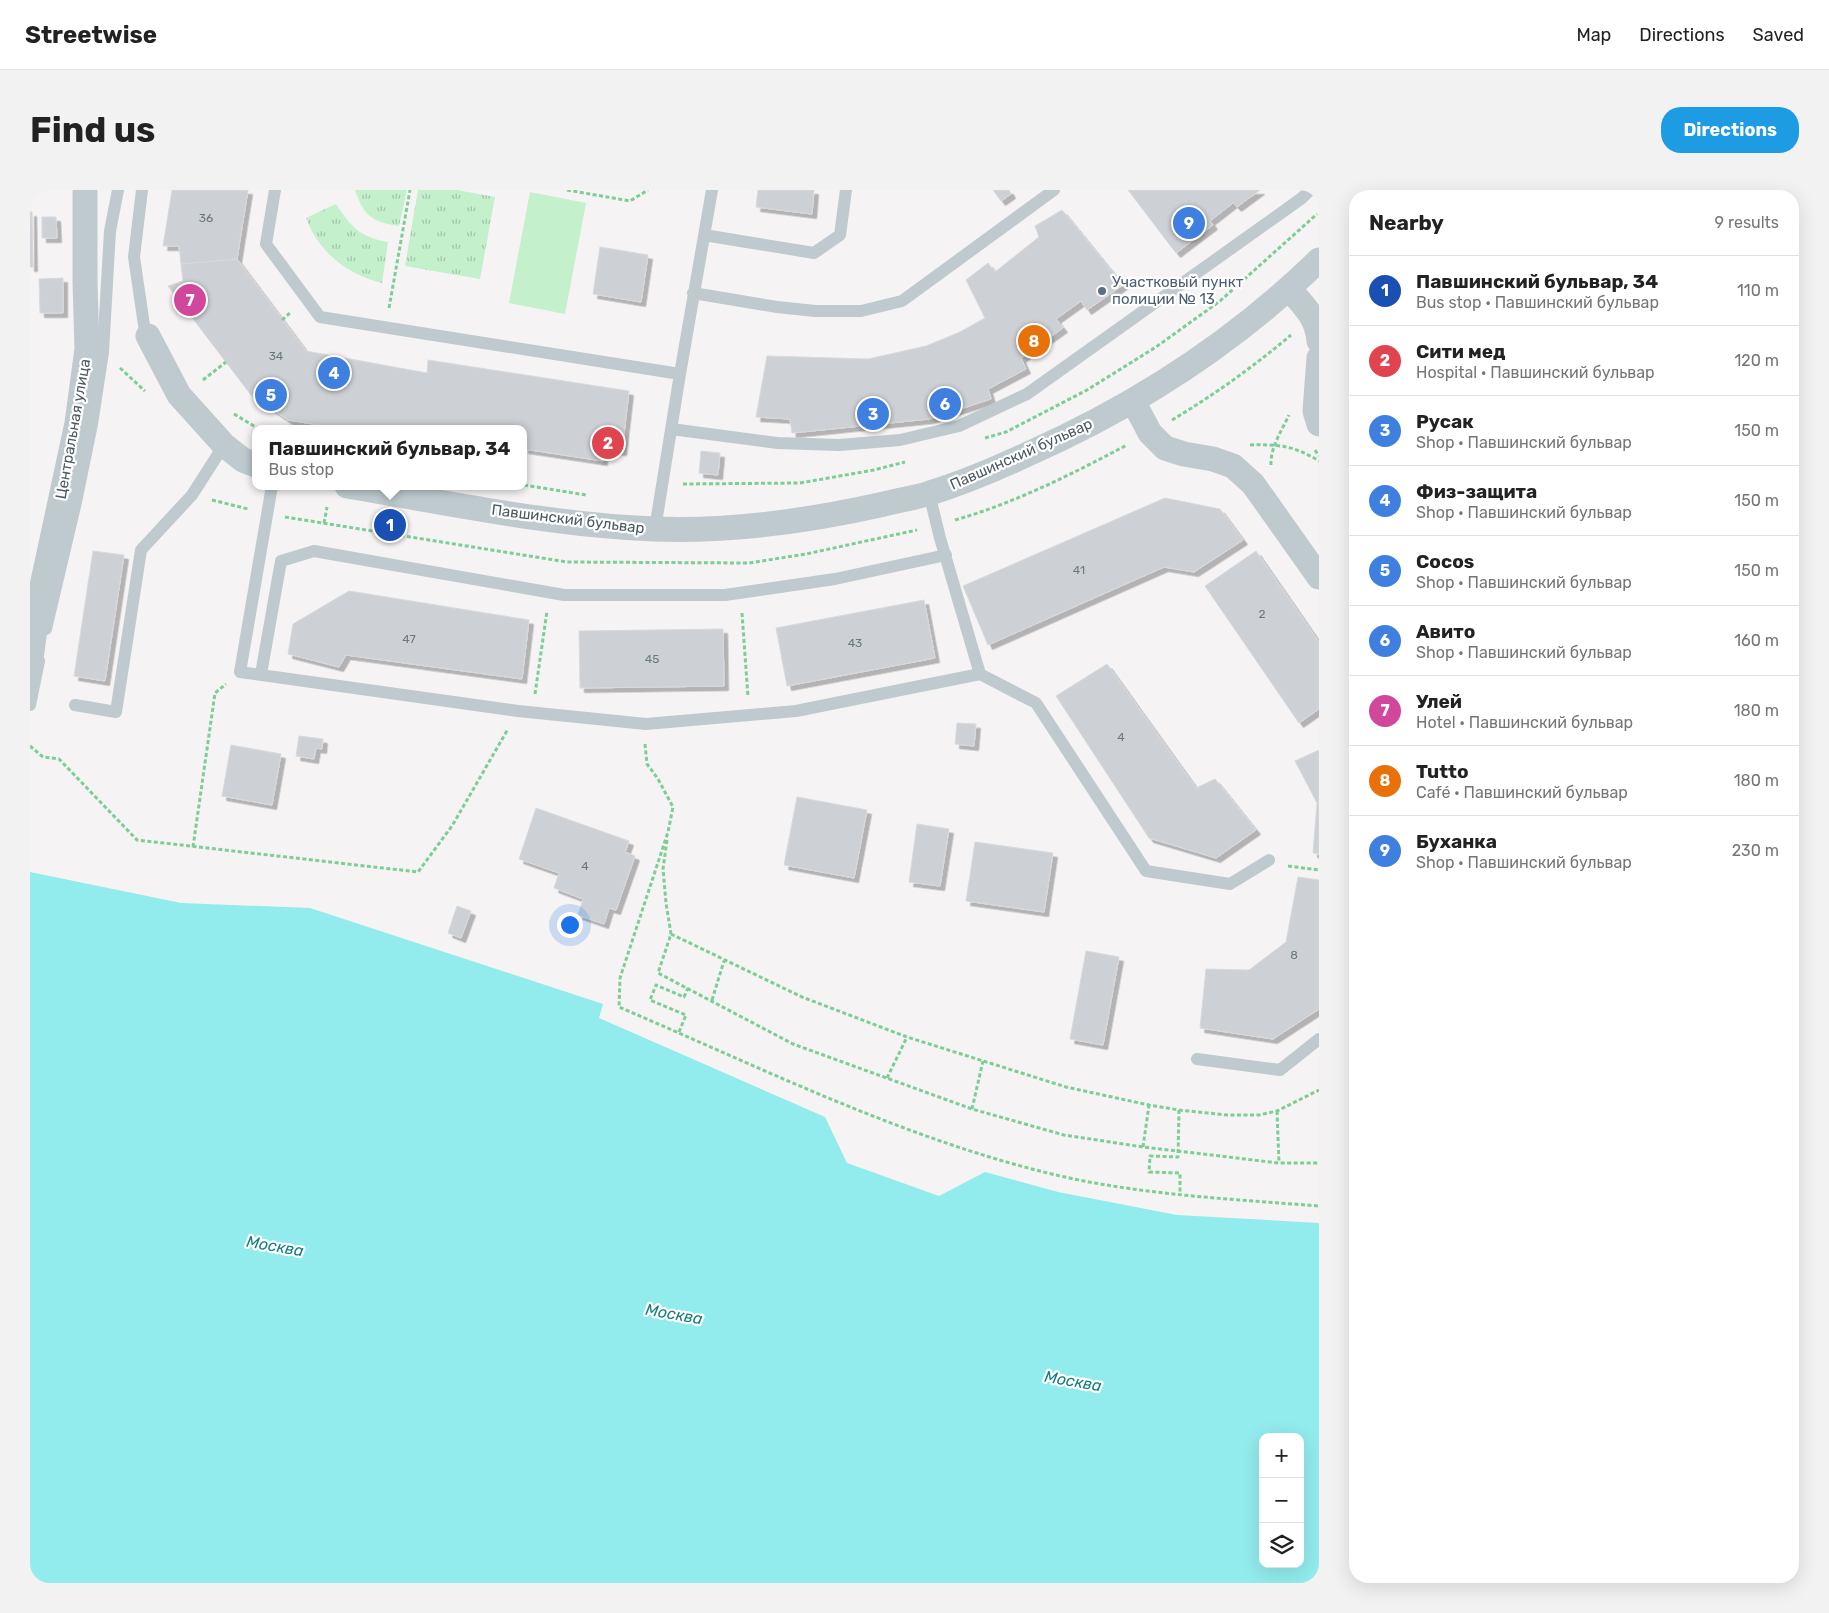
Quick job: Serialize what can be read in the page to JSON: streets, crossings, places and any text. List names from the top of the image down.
{
  "streets": {
    "street": ["Центральная улица", "Павшинский бульвар"]
  },
  "water": ["Москва"],
  "places": ["Участковый пункт полиции № 13"],
  "house_numbers": [
    "36",
    "34",
    "41",
    "2",
    "47",
    "43",
    "45",
    "4",
    "4",
    "8"
  ],
  "page": {
    "header": "Streetwise",
    "nav": ["Map", "Directions", "Saved"],
    "buttons": "Directions",
    "title": "Find us",
    "heading": ["Nearby", "9 results"],
    "pins": [
      "9",
      "7",
      "8",
      "4",
      "5",
      "6",
      "3",
      "2",
      "1"
    ],
    "list": [
      {
        "mark": "1",
        "name": "Павшинский бульвар, 34",
        "note": "Bus stop · Павшинский бульвар",
        "value": "110 m"
      },
      {
        "mark": "2",
        "name": "Сити мед",
        "note": "Hospital · Павшинский бульвар",
        "value": "120 m"
      },
      {
        "mark": "3",
        "name": "Русак",
        "note": "Shop · Павшинский бульвар",
        "value": "150 m"
      },
      {
        "mark": "4",
        "name": "Физ-защита",
        "note": "Shop · Павшинский бульвар",
        "value": "150 m"
      },
      {
        "mark": "5",
        "name": "Cocos",
        "note": "Shop · Павшинский бульвар",
        "value": "150 m"
      },
      {
        "mark": "6",
        "name": "Авито",
        "note": "Shop · Павшинский бульвар",
        "value": "160 m"
      },
      {
        "mark": "7",
        "name": "Улей",
        "note": "Hotel · Павшинский бульвар",
        "value": "180 m"
      },
      {
        "mark": "8",
        "name": "Tutto",
        "note": "Café · Павшинский бульвар",
        "value": "180 m"
      },
      {
        "mark": "9",
        "name": "Буханка",
        "note": "Shop · Павшинский бульвар",
        "value": "230 m"
      }
    ],
    "popup": ["Павшинский бульвар, 34", "Bus stop"],
    "map_buttons": ["+", "−"]
  }
}
